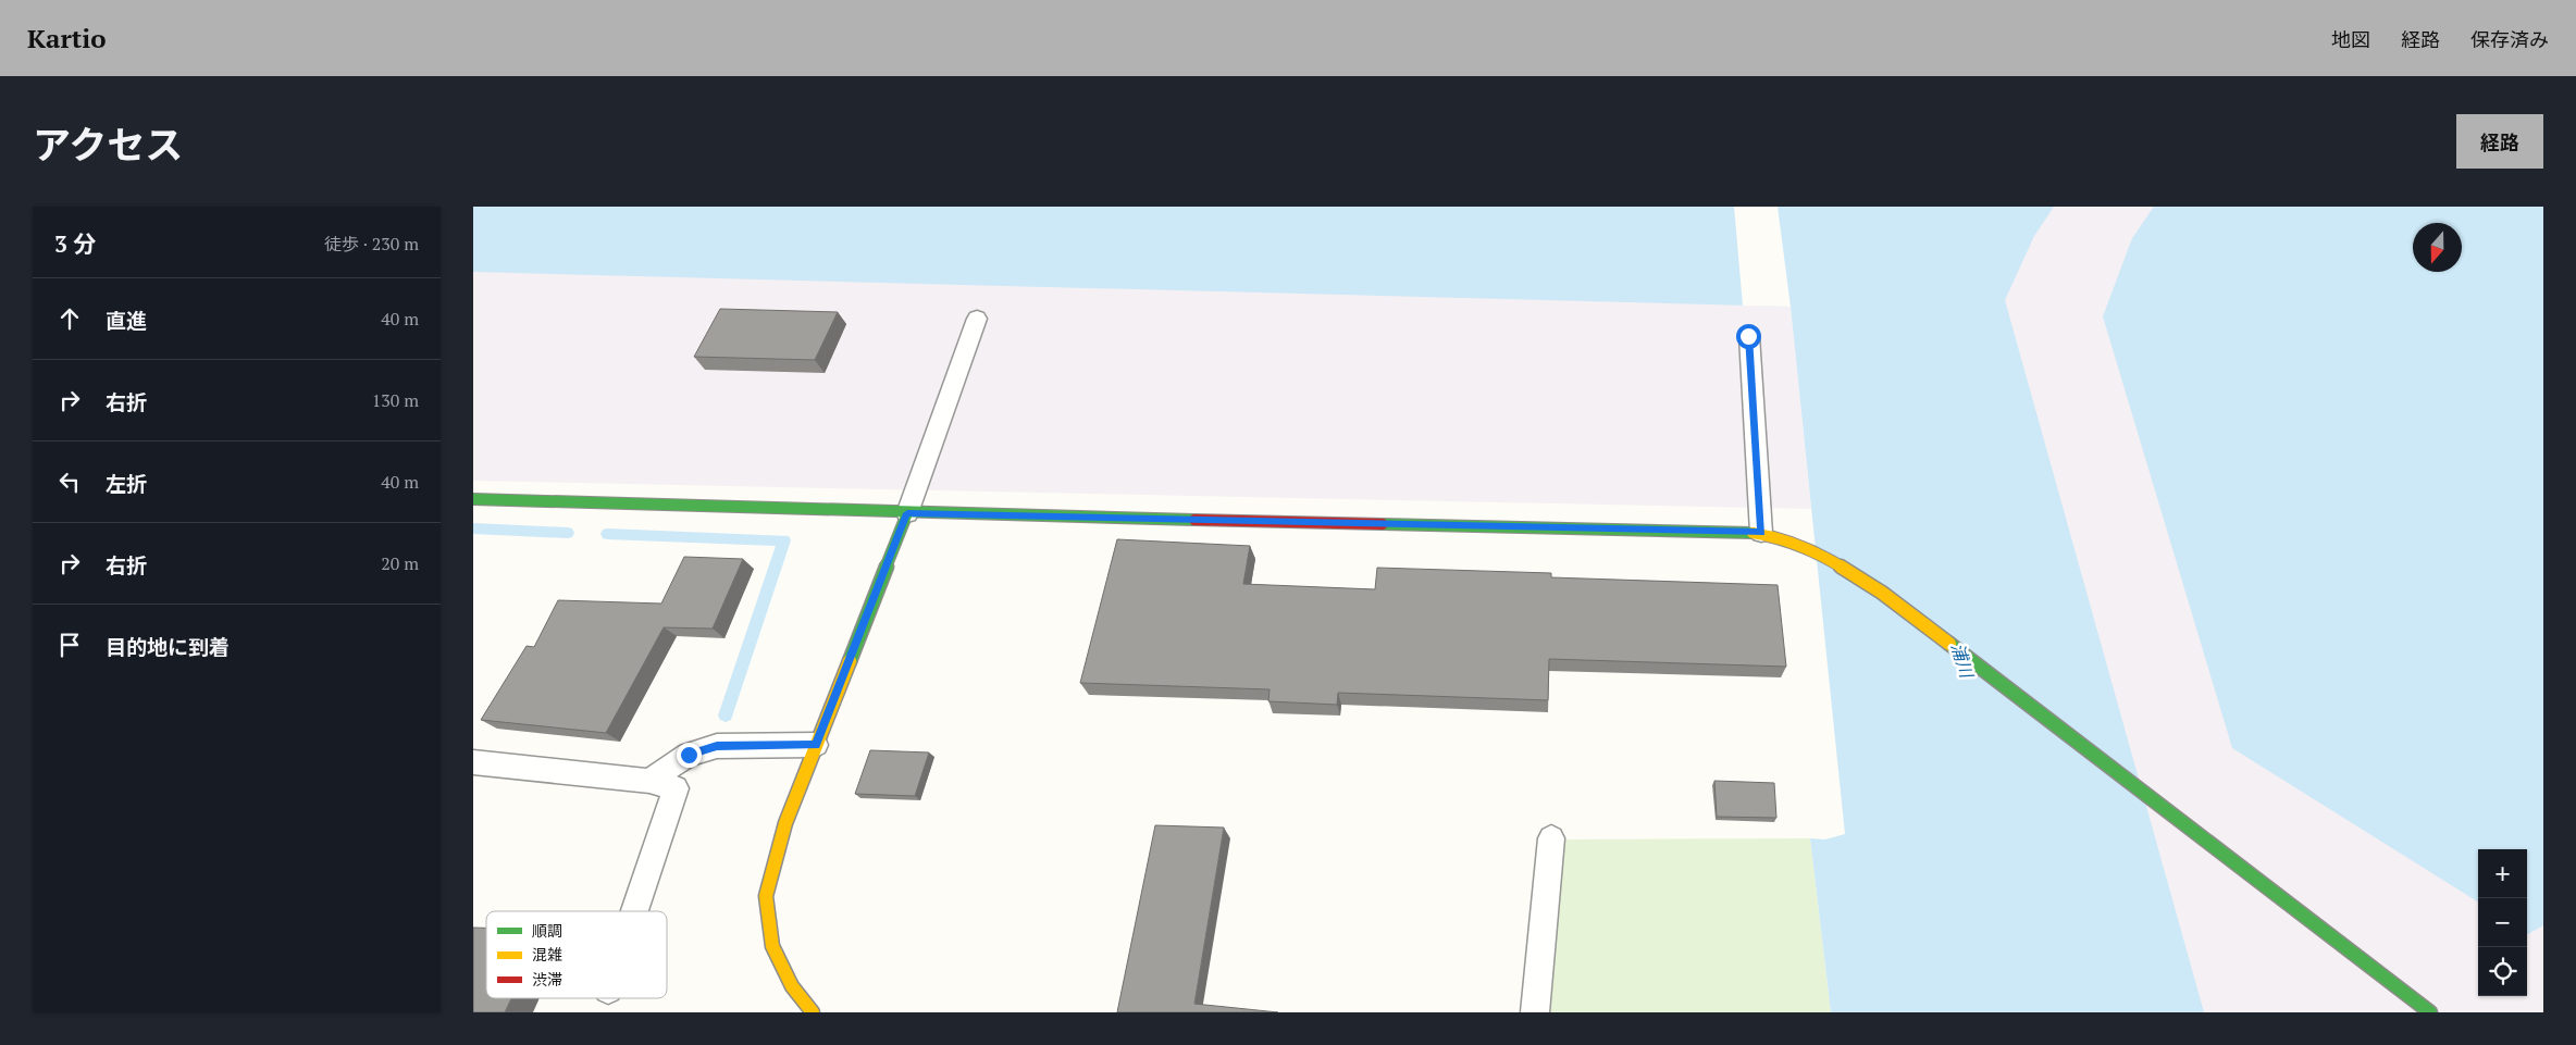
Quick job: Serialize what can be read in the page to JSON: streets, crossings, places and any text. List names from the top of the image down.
{
  "water": ["浦川"],
  "legend": ["順調", "混雑", "渋滞"],
  "north": "bottom",
  "page": {
    "header": "Kartio",
    "nav": ["地図", "経路", "保存済み"],
    "title": "アクセス",
    "buttons": "経路",
    "heading": ["3 分", "徒歩 · 230 m"],
    "list": [
      ["直進", "40 m"],
      ["右折", "130 m"],
      ["左折", "40 m"],
      ["右折", "20 m"],
      "目的地に到着"
    ],
    "map_buttons": ["+", "−"]
  }
}
